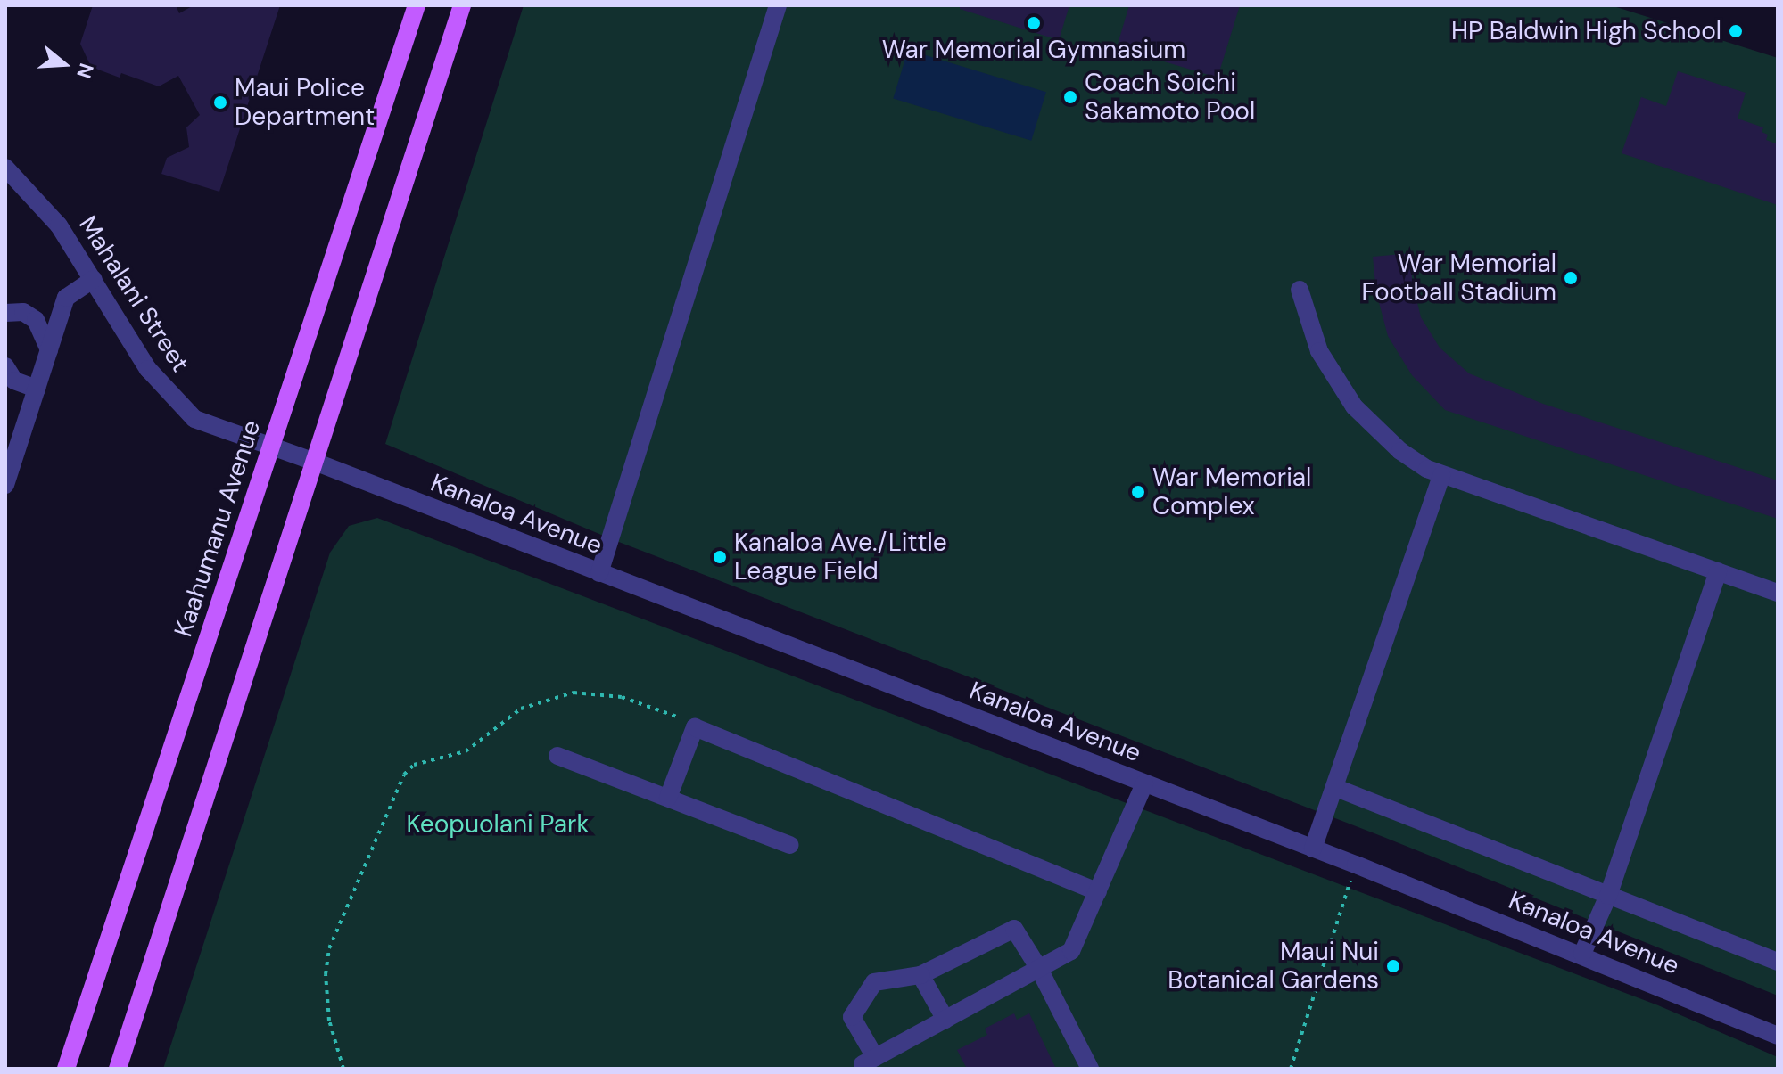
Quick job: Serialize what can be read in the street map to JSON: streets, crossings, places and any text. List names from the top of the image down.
{
  "streets": {
    "main road": ["Kaahumanu Avenue"],
    "street": ["Mahalani Street", "Kanaloa Avenue"]
  },
  "crossings": [
    ["Mahalani Street", "Kanaloa Avenue"],
    ["Mahalani Street", "Kaahumanu Avenue"]
  ],
  "parks": ["Keopuolani Park"],
  "places": [
    "War Memorial Gymnasium",
    "HP Baldwin High School",
    "Coach Soichi Sakamoto Pool",
    "Maui Police Department",
    "War Memorial Football Stadium",
    "War Memorial Complex",
    "Kanaloa Ave./Little League Field",
    "Maui Nui Botanical Gardens"
  ],
  "north": "right"
}
